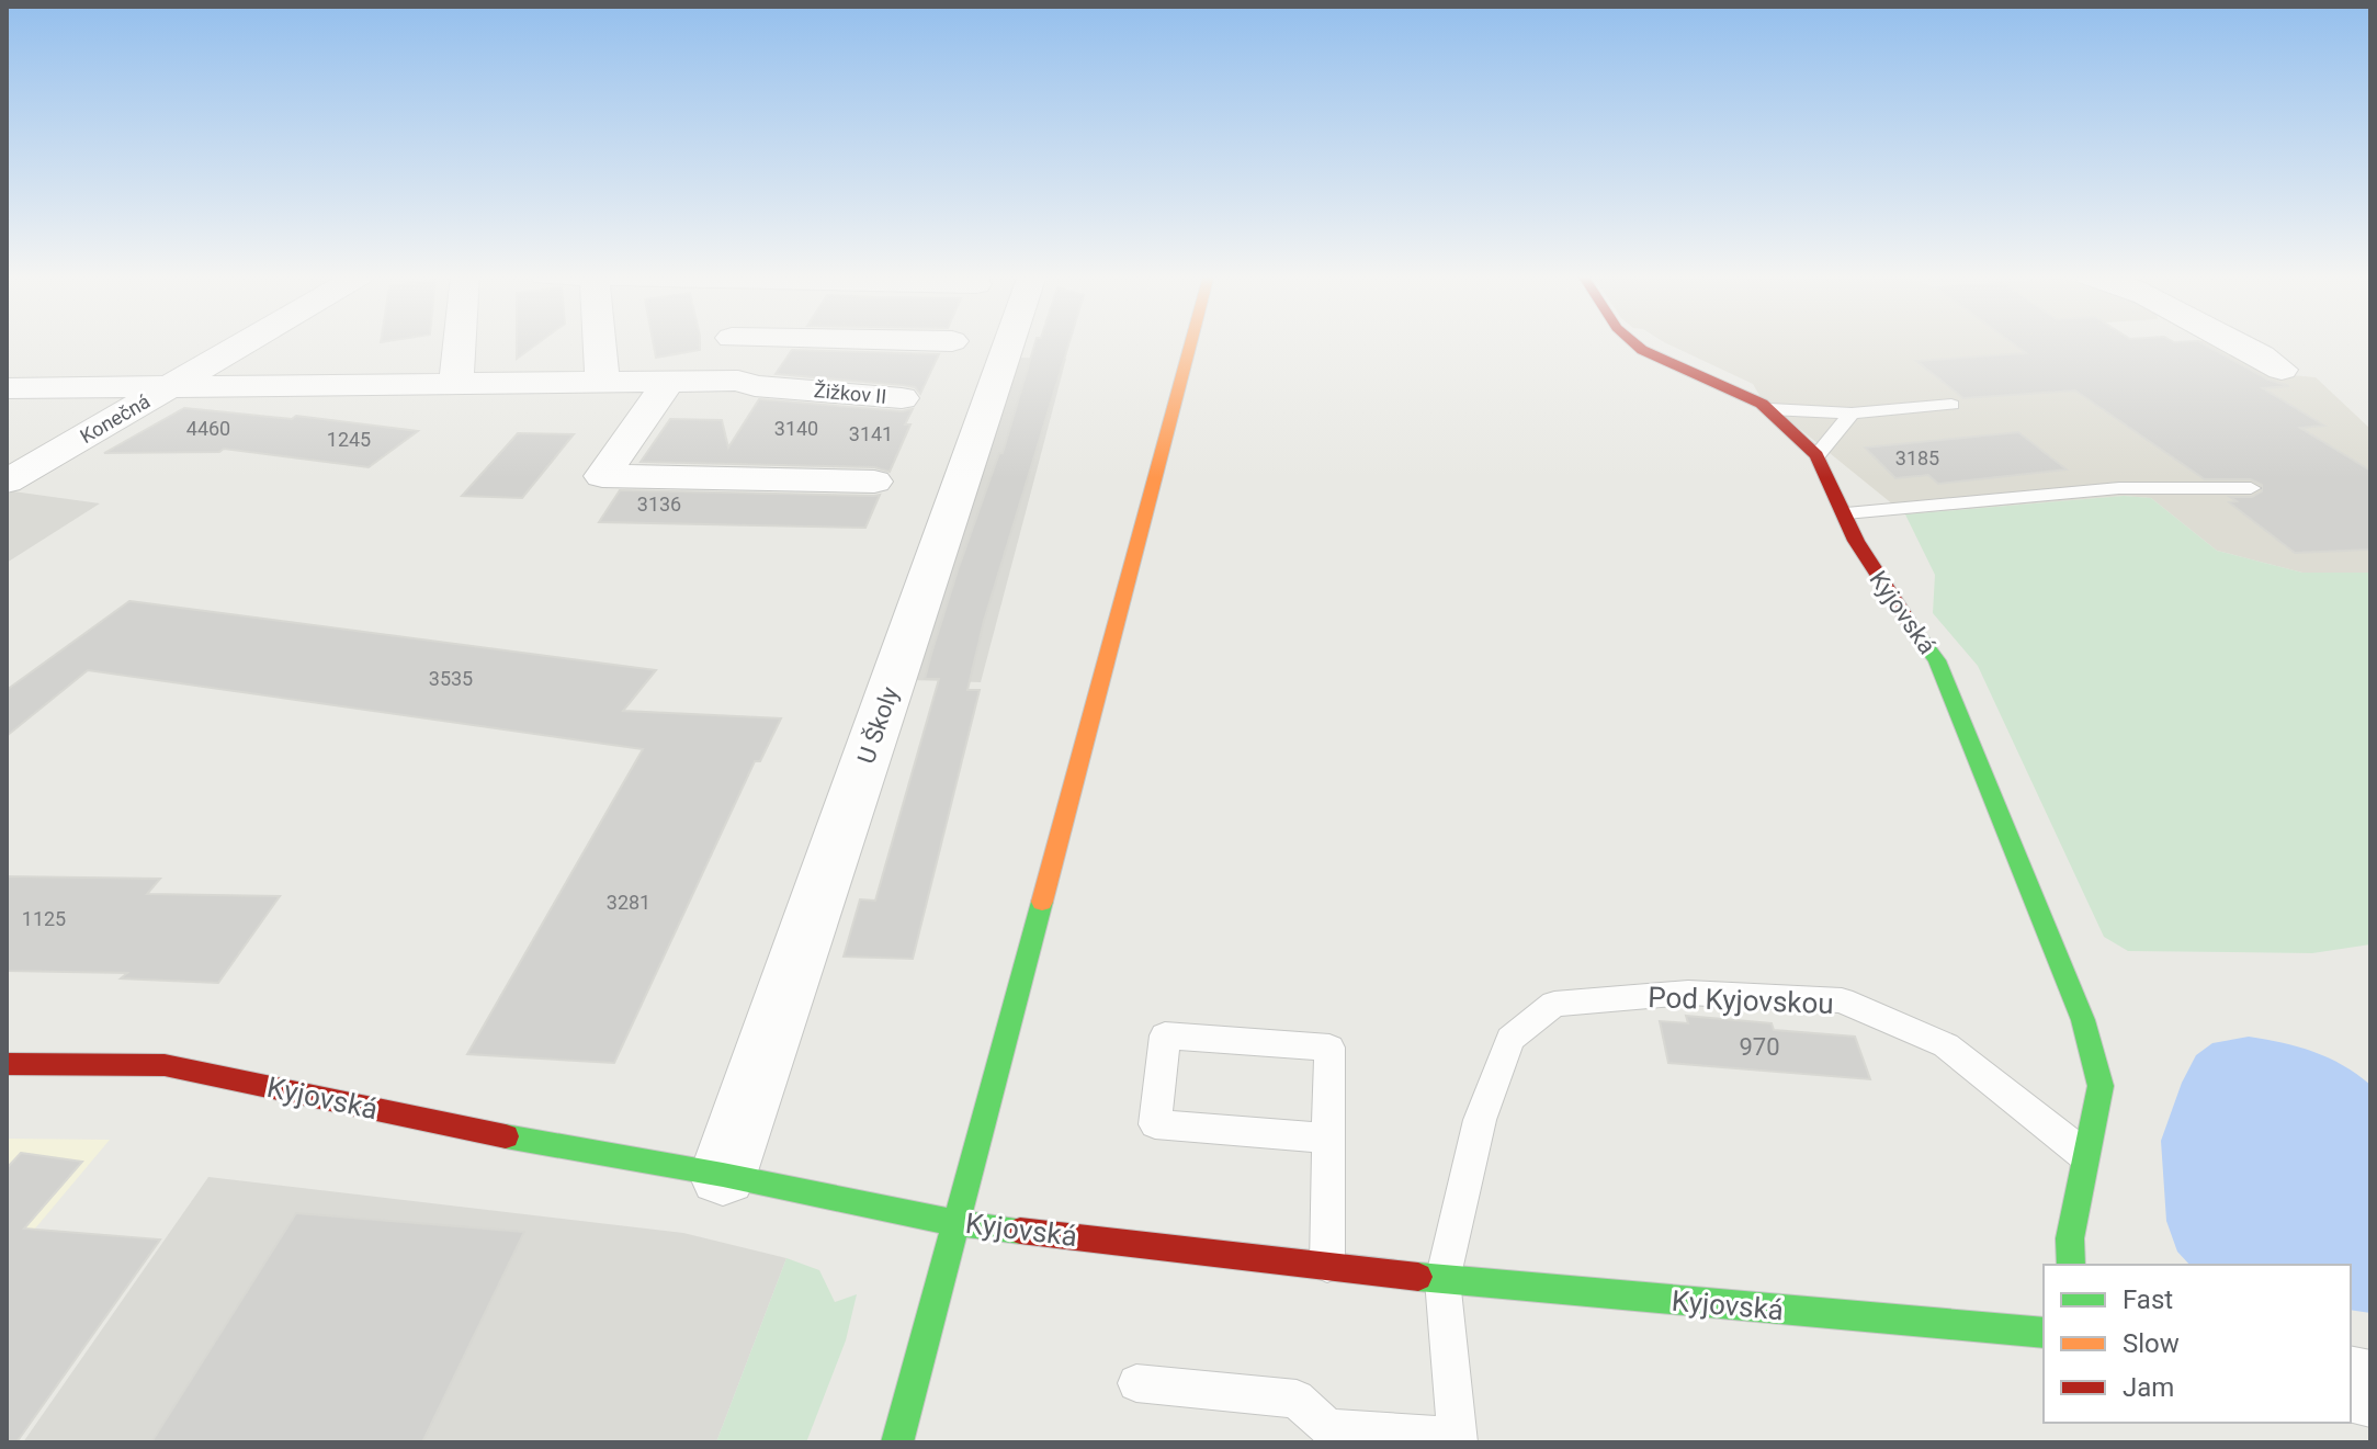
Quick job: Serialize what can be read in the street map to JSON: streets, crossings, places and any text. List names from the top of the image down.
{
  "streets": {
    "street": [
      "Žižkov II",
      "Konečná",
      "Kyjovská",
      "U Školy"
    ],
    "lane": ["Pod Kyjovskou"]
  },
  "crossings": [
    ["Žižkov II", "Konečná"],
    ["Kyjovská", "U Školy"],
    ["Kyjovská", "Pod Kyjovskou"]
  ],
  "house_numbers": [
    "4460",
    "3140",
    "3141",
    "1245",
    "3185",
    "3136",
    "3535",
    "3281",
    "1125",
    "970"
  ],
  "legend": ["Fast", "Slow", "Jam"]
}
